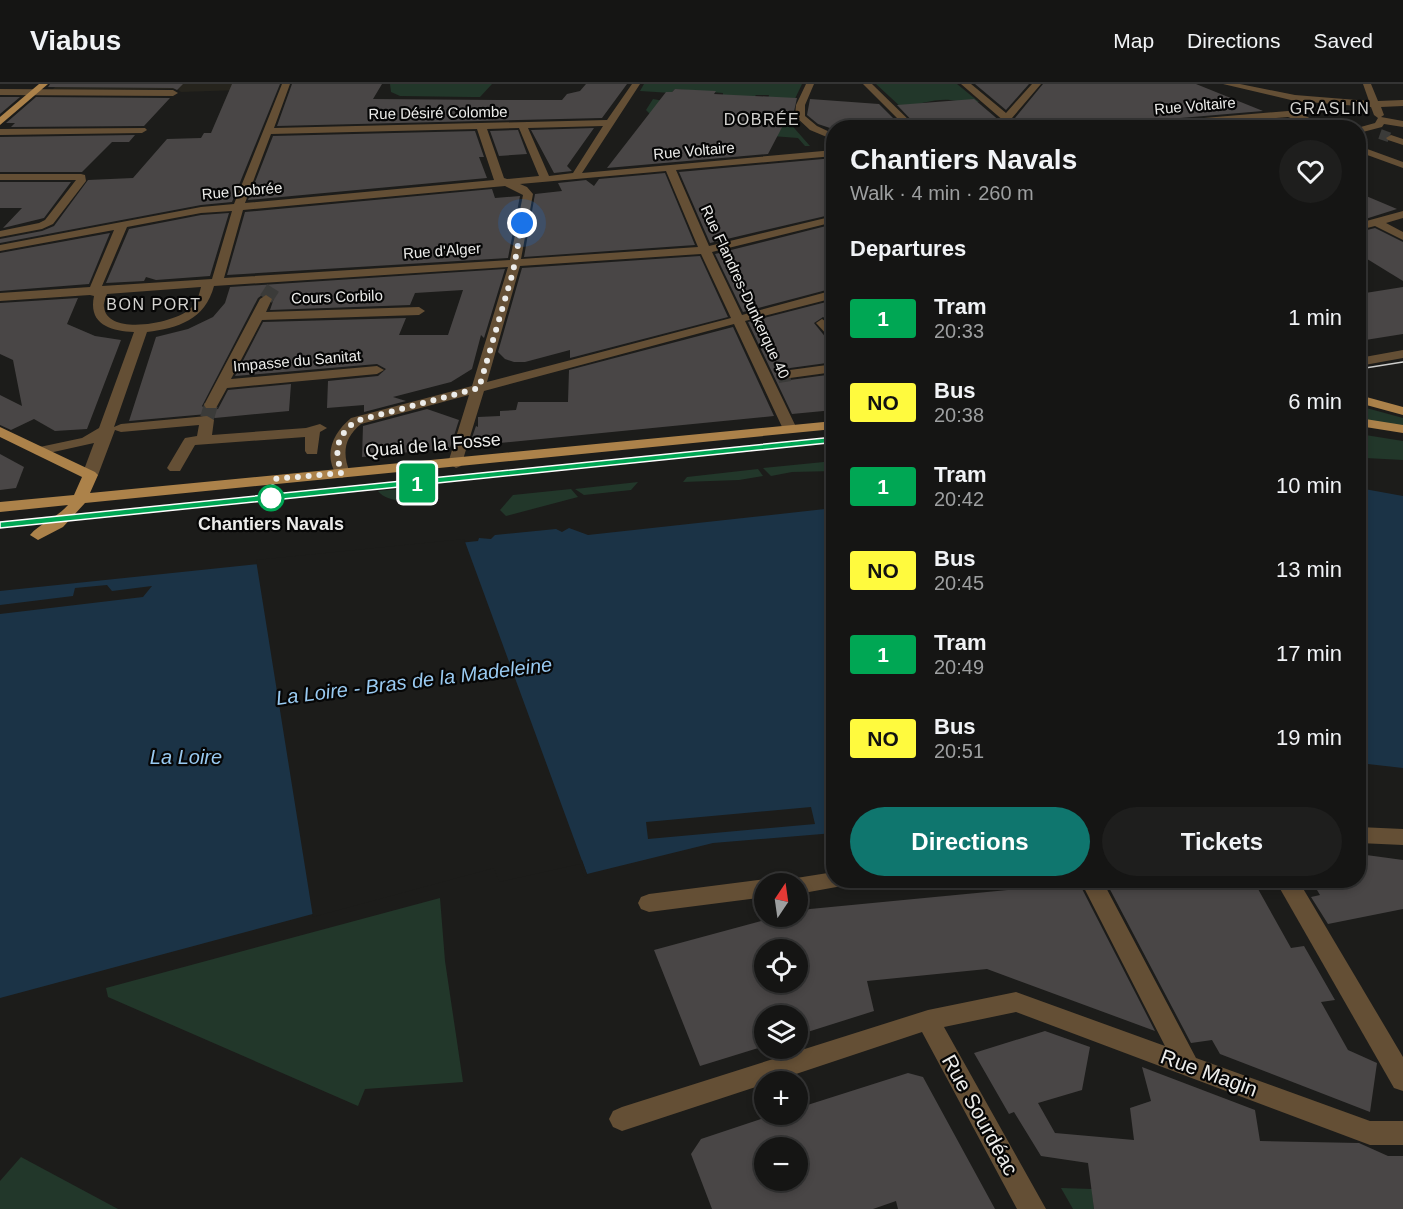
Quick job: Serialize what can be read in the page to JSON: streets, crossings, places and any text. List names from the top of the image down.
{
  "streets": {
    "main road": ["Quai de la Fosse"],
    "street": [
      "Rue Voltaire",
      "Rue Désiré Colombe",
      "Rue Dobrée",
      "Rue d'Alger",
      "Rue Flandres-Dunkerque 40",
      "Cours Corbilo",
      "Impasse du Sanitat",
      "Rue Magin",
      "Rue Sourdéac"
    ]
  },
  "crossings": [
    ["Rue Voltaire", "Rue Dobrée"],
    ["Rue Voltaire", "Rue Flandres-Dunkerque 40"],
    ["Rue d'Alger", "Rue Flandres-Dunkerque 40"],
    ["Rue Flandres-Dunkerque 40", "Quai de la Fosse"],
    ["Rue Magin", "Rue Sourdéac"]
  ],
  "districts": ["GRASLIN", "DOBRÉE", "BON PORT"],
  "water": ["La Loire - Bras de la Madeleine", "La Loire"],
  "places": ["Chantiers Navals"],
  "lines": ["tram line 1"],
  "north": "top",
  "page": {
    "header": "Viabus",
    "nav": ["Map", "Directions", "Saved"],
    "on_map": "1",
    "heading": [
      ["Chantiers Navals", "Walk · 4 min · 260 m"],
      "Departures"
    ],
    "list": [
      {
        "mark": "1",
        "name": "Tram",
        "note": "20:33",
        "value": "1 min"
      },
      {
        "mark": "NO",
        "name": "Bus",
        "note": "20:38",
        "value": "6 min"
      },
      {
        "mark": "1",
        "name": "Tram",
        "note": "20:42",
        "value": "10 min"
      },
      {
        "mark": "NO",
        "name": "Bus",
        "note": "20:45",
        "value": "13 min"
      },
      {
        "mark": "1",
        "name": "Tram",
        "note": "20:49",
        "value": "17 min"
      },
      {
        "mark": "NO",
        "name": "Bus",
        "note": "20:51",
        "value": "19 min"
      }
    ],
    "buttons": ["Directions", "Tickets"],
    "map_buttons": ["+", "−"]
  }
}
